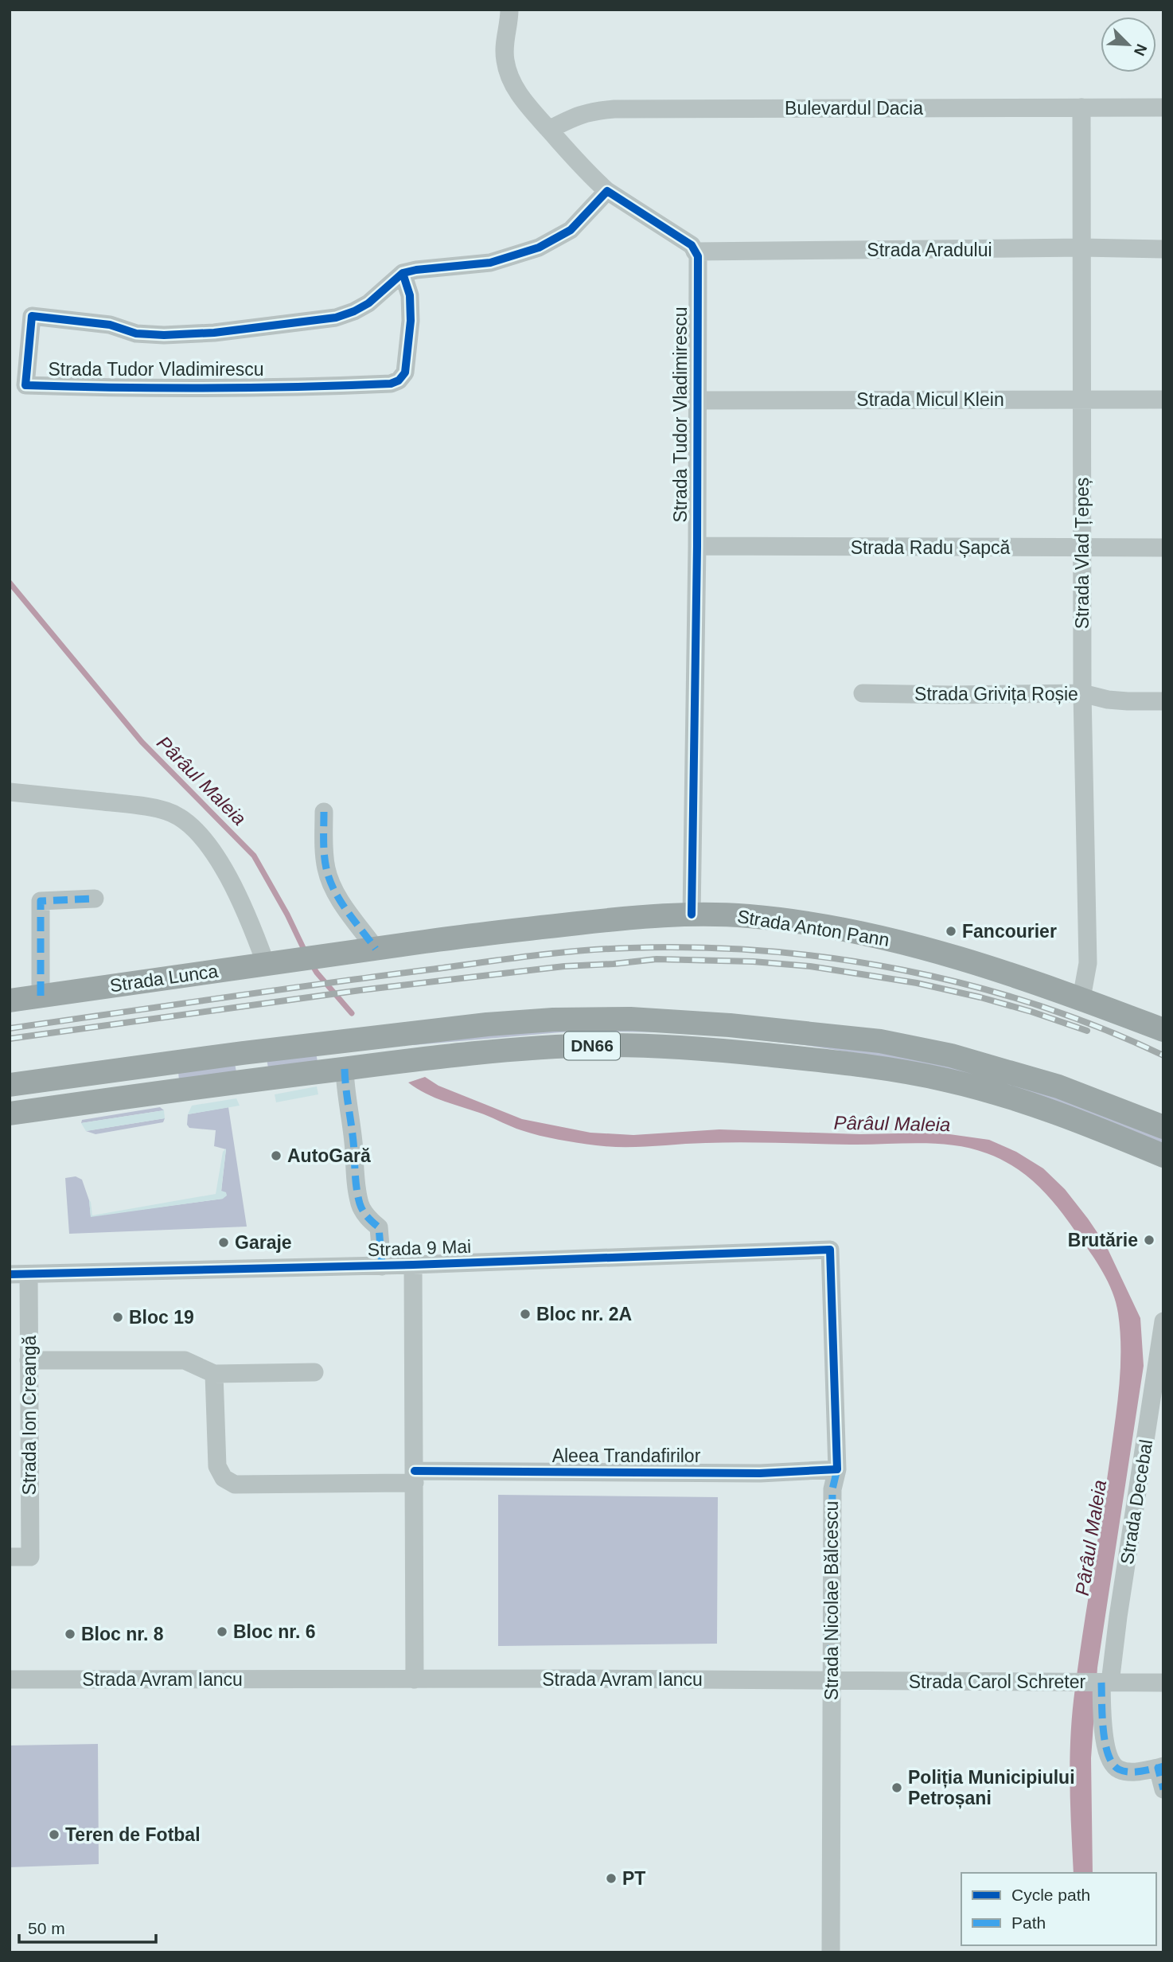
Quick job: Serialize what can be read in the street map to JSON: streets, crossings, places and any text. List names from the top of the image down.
{
  "streets": {
    "main road": ["Strada Anton Pann", "Strada Lunca", "DN66"],
    "street": [
      "Bulevardul Dacia",
      "Strada Aradului",
      "Strada Tudor Vladimirescu",
      "Strada Micul Klein",
      "Strada Radu Șapcă",
      "Strada Vlad Țepeș",
      "Strada Grivița Roșie",
      "Strada 9 Mai",
      "Strada Ion Creangă",
      "Aleea Trandafirilor",
      "Strada Decebal",
      "Strada Nicolae Bălcescu",
      "Strada Avram Iancu",
      "Strada Carol Schreter"
    ]
  },
  "crossings": [
    ["Bulevardul Dacia", "Strada Vlad Țepeș"],
    ["Strada Aradului", "Strada Tudor Vladimirescu"],
    ["Strada Aradului", "Strada Vlad Țepeș"],
    ["Strada Tudor Vladimirescu", "Strada Micul Klein"],
    ["Strada Tudor Vladimirescu", "Strada Radu Șapcă"],
    ["Strada Tudor Vladimirescu", "Strada Anton Pann"],
    ["Strada Micul Klein", "Strada Vlad Țepeș"],
    ["Strada Radu Șapcă", "Strada Vlad Țepeș"],
    ["Strada Vlad Țepeș", "Strada Grivița Roșie"],
    ["Strada Vlad Țepeș", "Strada Anton Pann"],
    ["Strada Anton Pann", "Strada Lunca"],
    ["Strada 9 Mai", "Strada Ion Creangă"],
    ["Strada 9 Mai", "Strada Nicolae Bălcescu"],
    ["Aleea Trandafirilor", "Strada Nicolae Bălcescu"],
    ["Strada Decebal", "Strada Carol Schreter"],
    ["Strada Nicolae Bălcescu", "Strada Avram Iancu"],
    ["Strada Nicolae Bălcescu", "Strada Carol Schreter"],
    ["Strada Avram Iancu", "Strada Carol Schreter"]
  ],
  "water": ["Pârâul Maleia"],
  "places": [
    "Fancourier",
    "AutoGară",
    "Brutărie",
    "Garaje",
    "Bloc nr. 2A",
    "Bloc 19",
    "Bloc nr. 6",
    "Bloc nr. 8",
    "Poliția Municipiului Petroșani",
    "Teren de Fotbal",
    "PT"
  ],
  "legend": ["Cycle path", "Path"],
  "scale_bar": "50 m",
  "north": "bottom right"
}
